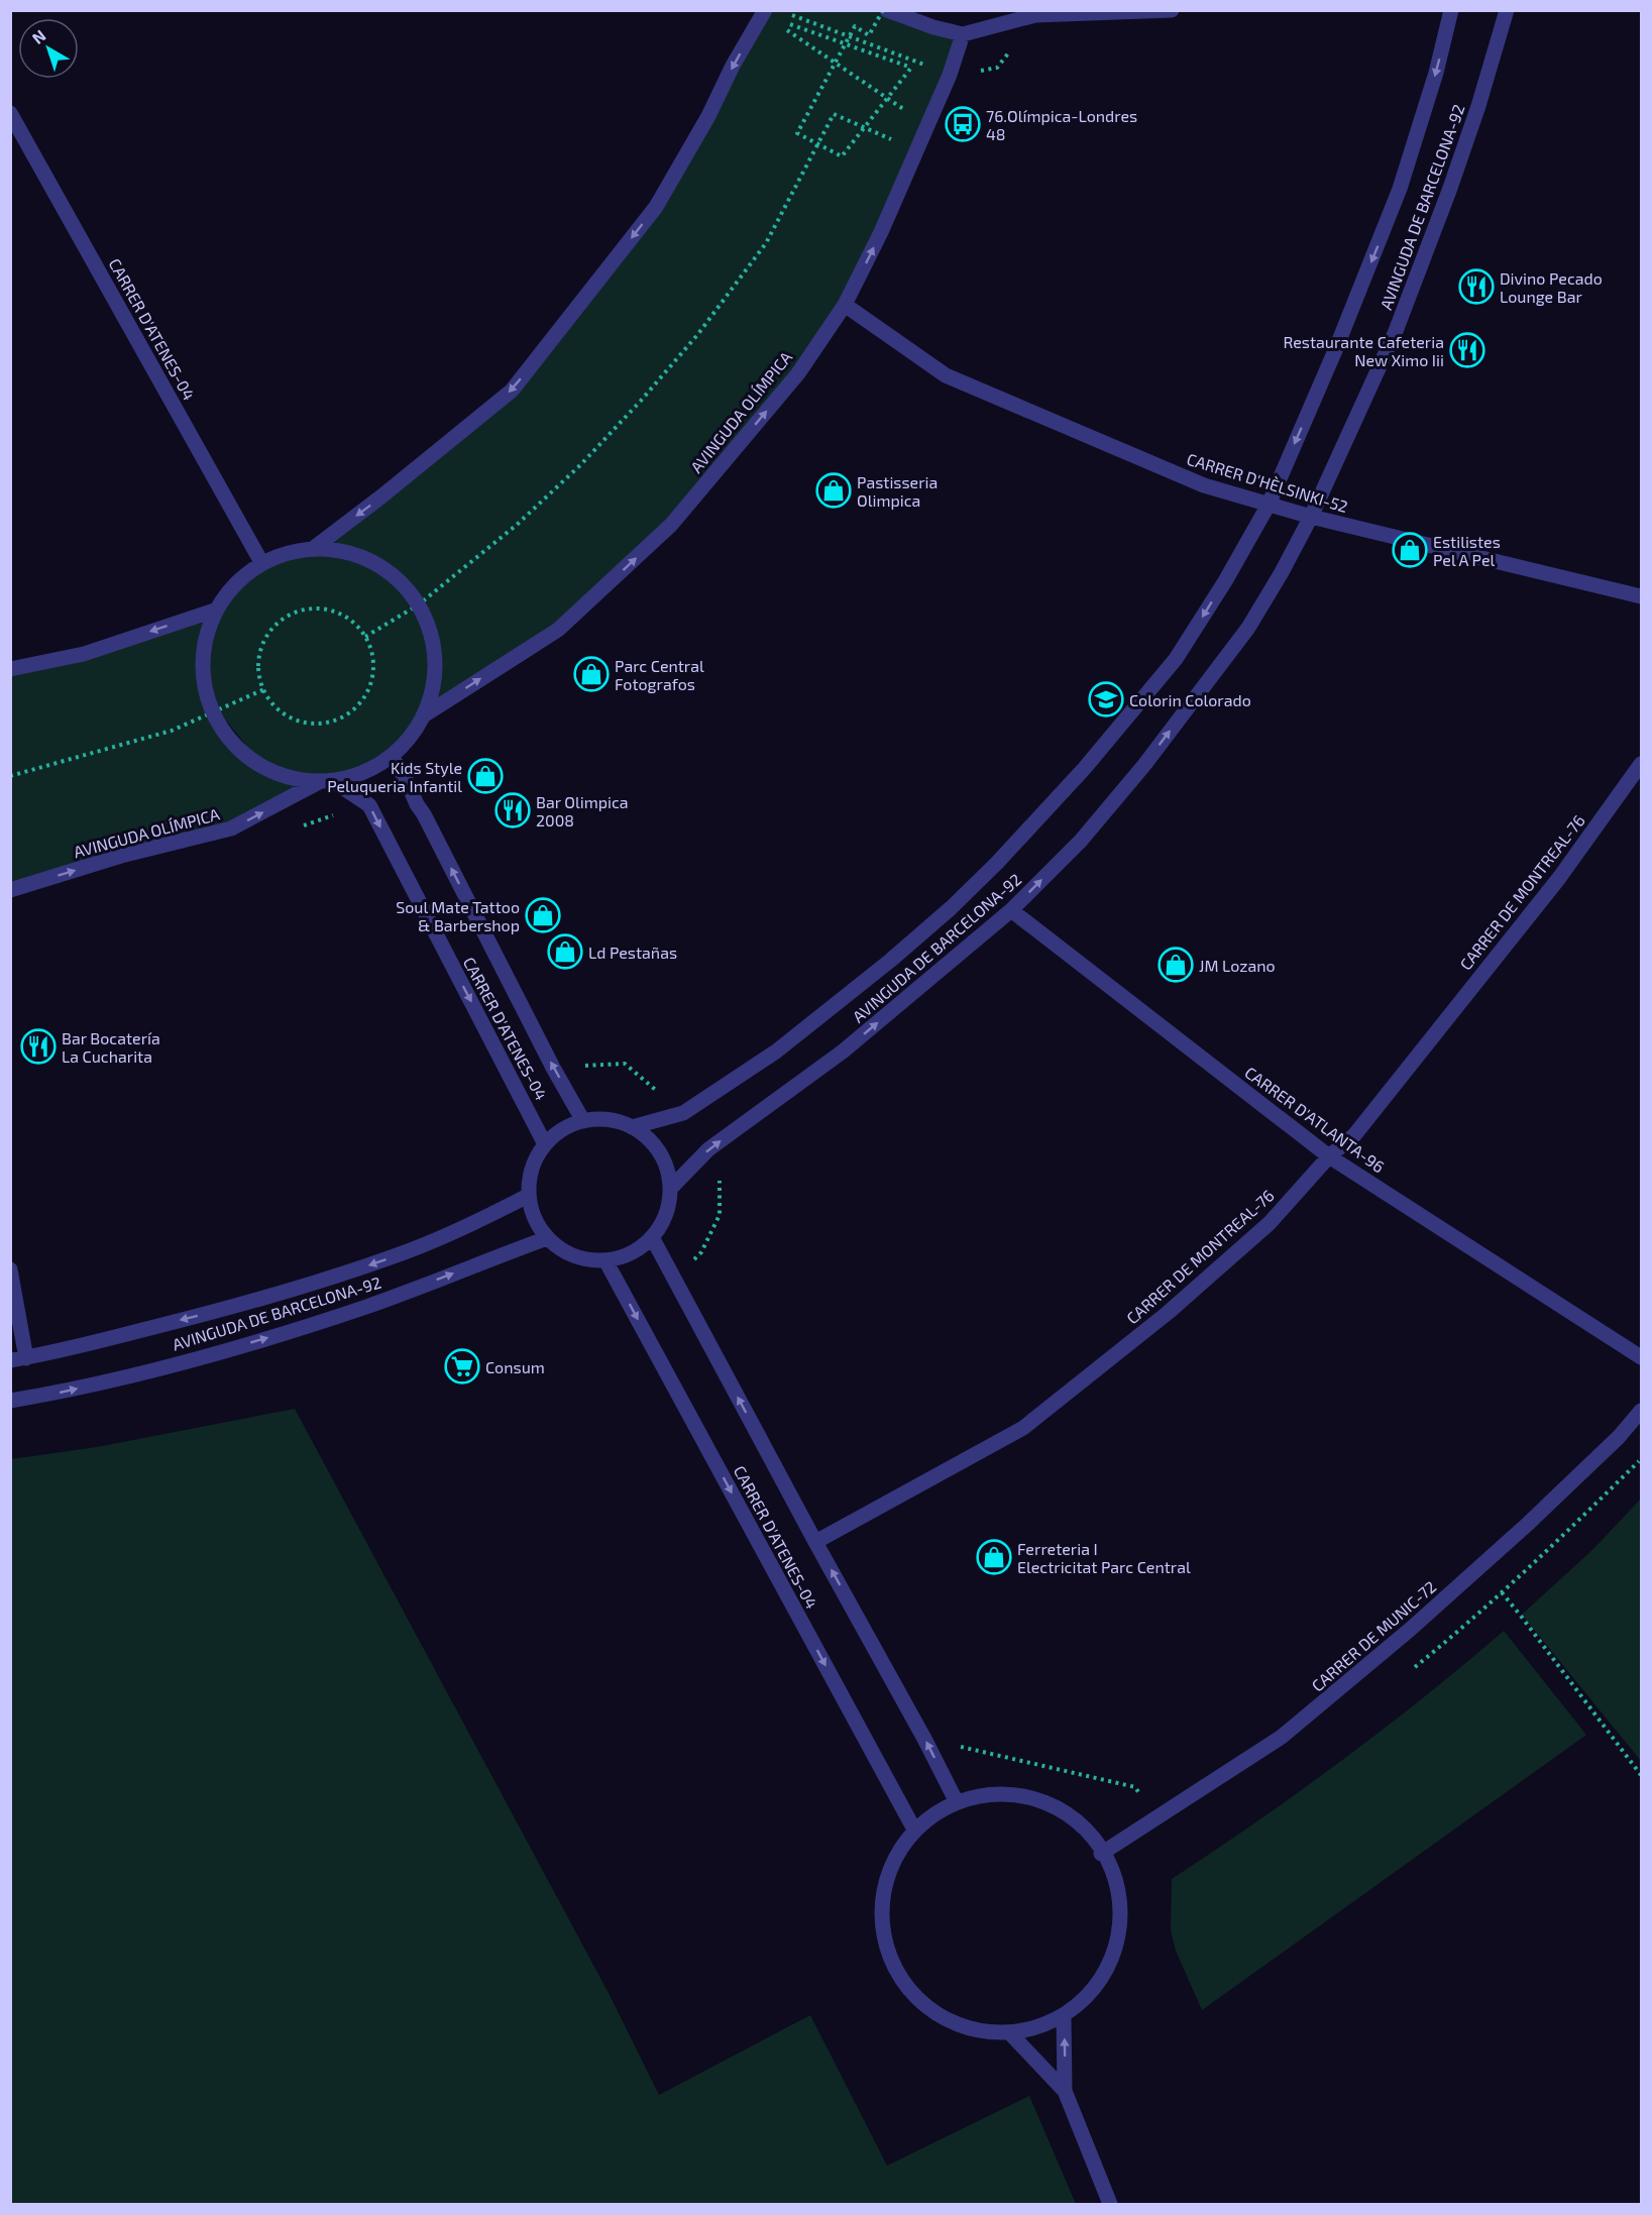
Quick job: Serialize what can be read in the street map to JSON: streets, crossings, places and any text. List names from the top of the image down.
{
  "streets": {
    "street": [
      "AVINGUDA DE BARCELONA-92",
      "CARRER D'ATENES-04",
      "AVINGUDA OLÍMPICA",
      "CARRER D'HÈLSINKI-52",
      "CARRER DE MONTREAL-76",
      "CARRER D'ATLANTA-96",
      "CARRER DE MUNIC-72"
    ]
  },
  "crossings": [
    ["AVINGUDA DE BARCELONA-92", "CARRER D'ATENES-04"],
    ["AVINGUDA DE BARCELONA-92", "CARRER D'HÈLSINKI-52"],
    ["AVINGUDA DE BARCELONA-92", "CARRER D'ATLANTA-96"],
    ["CARRER D'ATENES-04", "AVINGUDA OLÍMPICA"],
    ["CARRER D'ATENES-04", "CARRER DE MONTREAL-76"],
    ["AVINGUDA OLÍMPICA", "CARRER D'HÈLSINKI-52"],
    ["CARRER DE MONTREAL-76", "CARRER D'ATLANTA-96"]
  ],
  "one_way": ["AVINGUDA OLÍMPICA"],
  "places": {
    "bus stop": ["76.Olímpica-Londres 48"],
    "restaurant": [
      "Divino Pecado Lounge Bar",
      "Restaurante Cafeteria New Ximo Iii",
      "Bar Olimpica 2008",
      "Bar Bocatería La Cucharita"
    ],
    "shop": [
      "Pastisseria Olimpica",
      "Estilistes Pel A Pel",
      "Parc Central Fotografos",
      "Kids Style Peluqueria Infantil",
      "Soul Mate Tattoo & Barbershop",
      "Ld Pestañas",
      "JM Lozano",
      "Ferreteria I Electricitat Parc Central"
    ],
    "school or university": ["Colorin Colorado"],
    "supermarket": ["Consum"]
  },
  "north": "top left"
}
